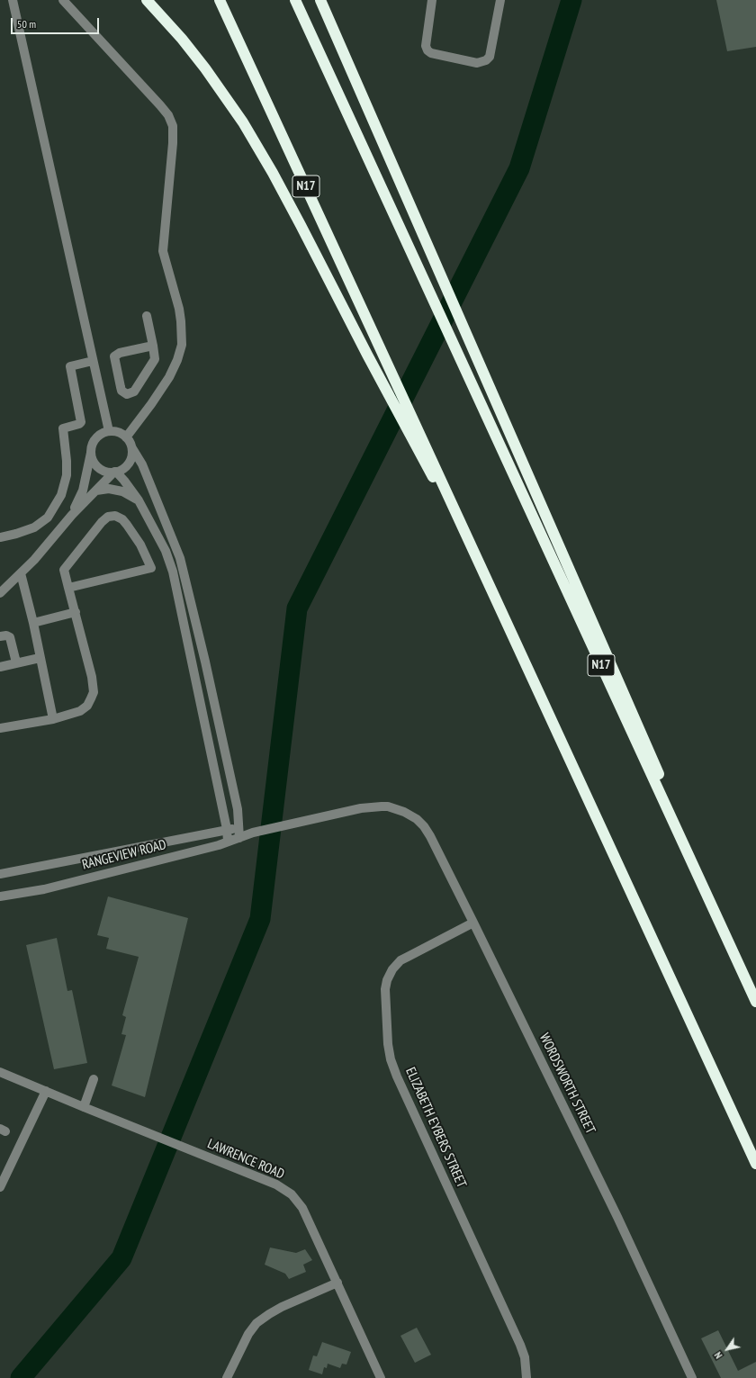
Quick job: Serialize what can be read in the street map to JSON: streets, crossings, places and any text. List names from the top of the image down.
{
  "streets": {
    "highway": ["N17"],
    "street": [
      "RANGEVIEW ROAD",
      "WORDSWORTH STREET",
      "ELIZABETH EYBERS STREET",
      "LAWRENCE ROAD"
    ]
  },
  "crossings": [
    ["RANGEVIEW ROAD", "WORDSWORTH STREET"],
    ["WORDSWORTH STREET", "ELIZABETH EYBERS STREET"]
  ],
  "scale_bar": "50 m",
  "north": "bottom left"
}
